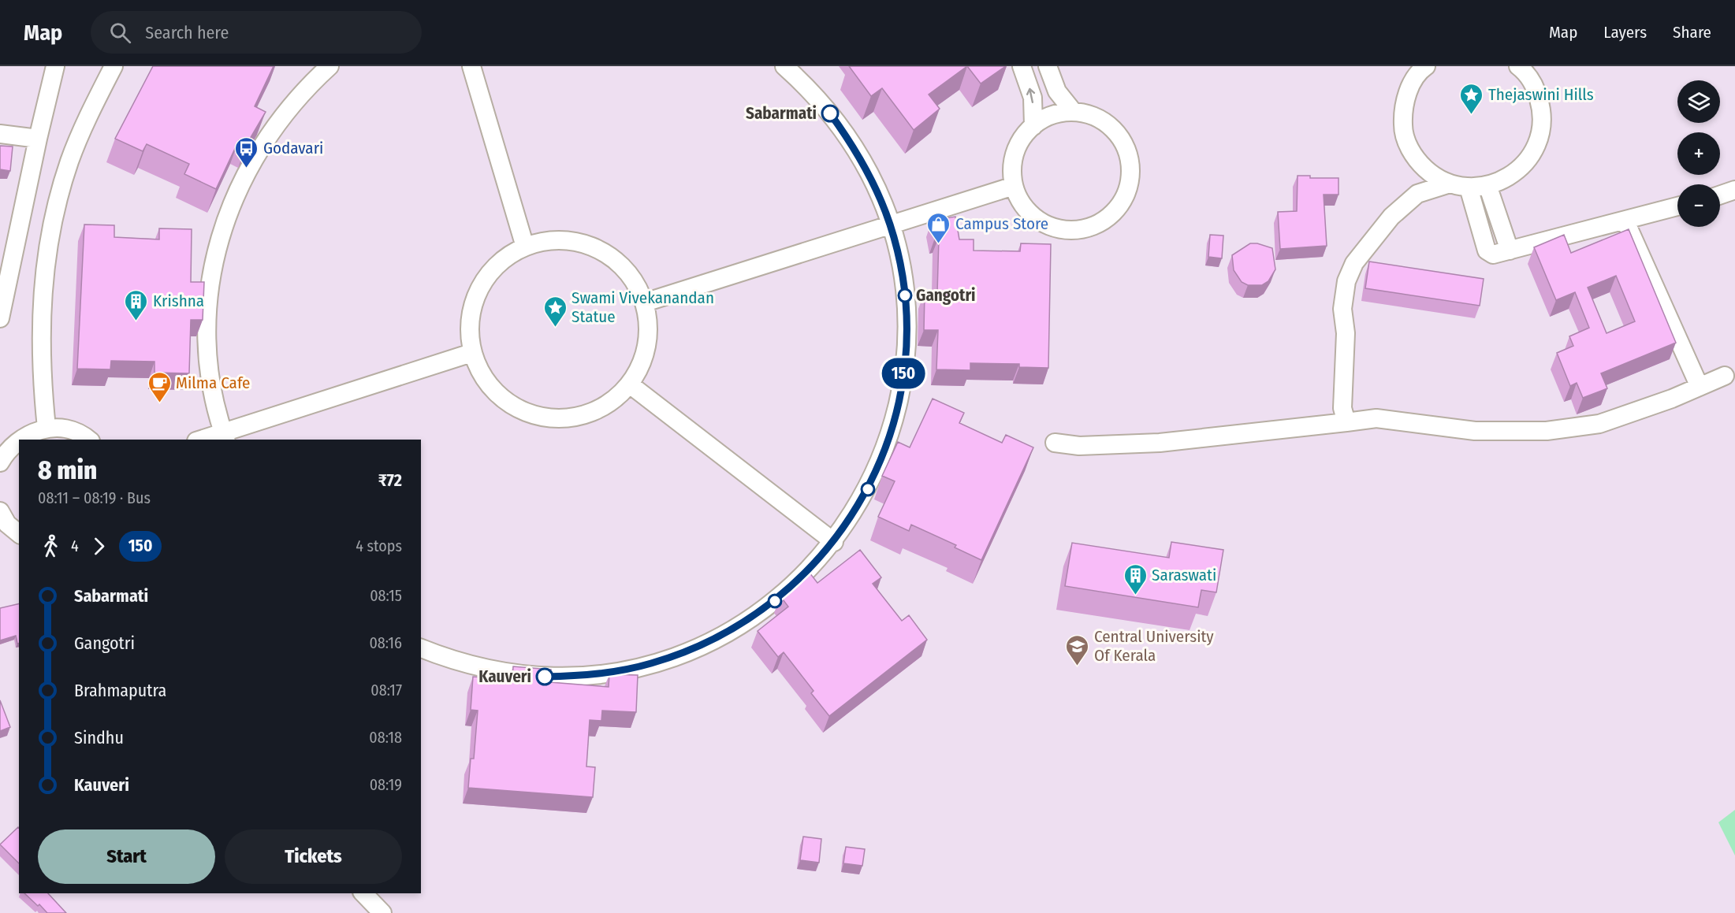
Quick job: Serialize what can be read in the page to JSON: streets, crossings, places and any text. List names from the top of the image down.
{
  "places": {
    "other": ["Sabarmati", "Gangotri", "Kauveri"],
    "place": ["Thejaswini Hills", "Swami Vivekanandan Statue"],
    "bus stop": ["Godavari"],
    "shop": ["Campus Store"],
    "building": ["Krishna", "Saraswati"],
    "cafe": ["Milma Cafe"],
    "school or university": ["Central University Of Kerala"]
  },
  "lines": ["bus line 150"],
  "page": {
    "header": "Map",
    "search": "Search here",
    "nav": ["Map", "Layers", "Share"],
    "on_map": "150",
    "map_buttons": ["+", "−"],
    "heading": ["8 min", "08:11 – 08:19 · Bus", "₹72"],
    "legs": ["4", "150", "4 stops"],
    "list": [
      {
        "name": "Sabarmati",
        "value": "08:15"
      },
      {
        "name": "Gangotri",
        "value": "08:16"
      },
      {
        "name": "Brahmaputra",
        "value": "08:17"
      },
      {
        "name": "Sindhu",
        "value": "08:18"
      },
      {
        "name": "Kauveri",
        "value": "08:19"
      }
    ],
    "buttons": ["Start", "Tickets"]
  }
}
